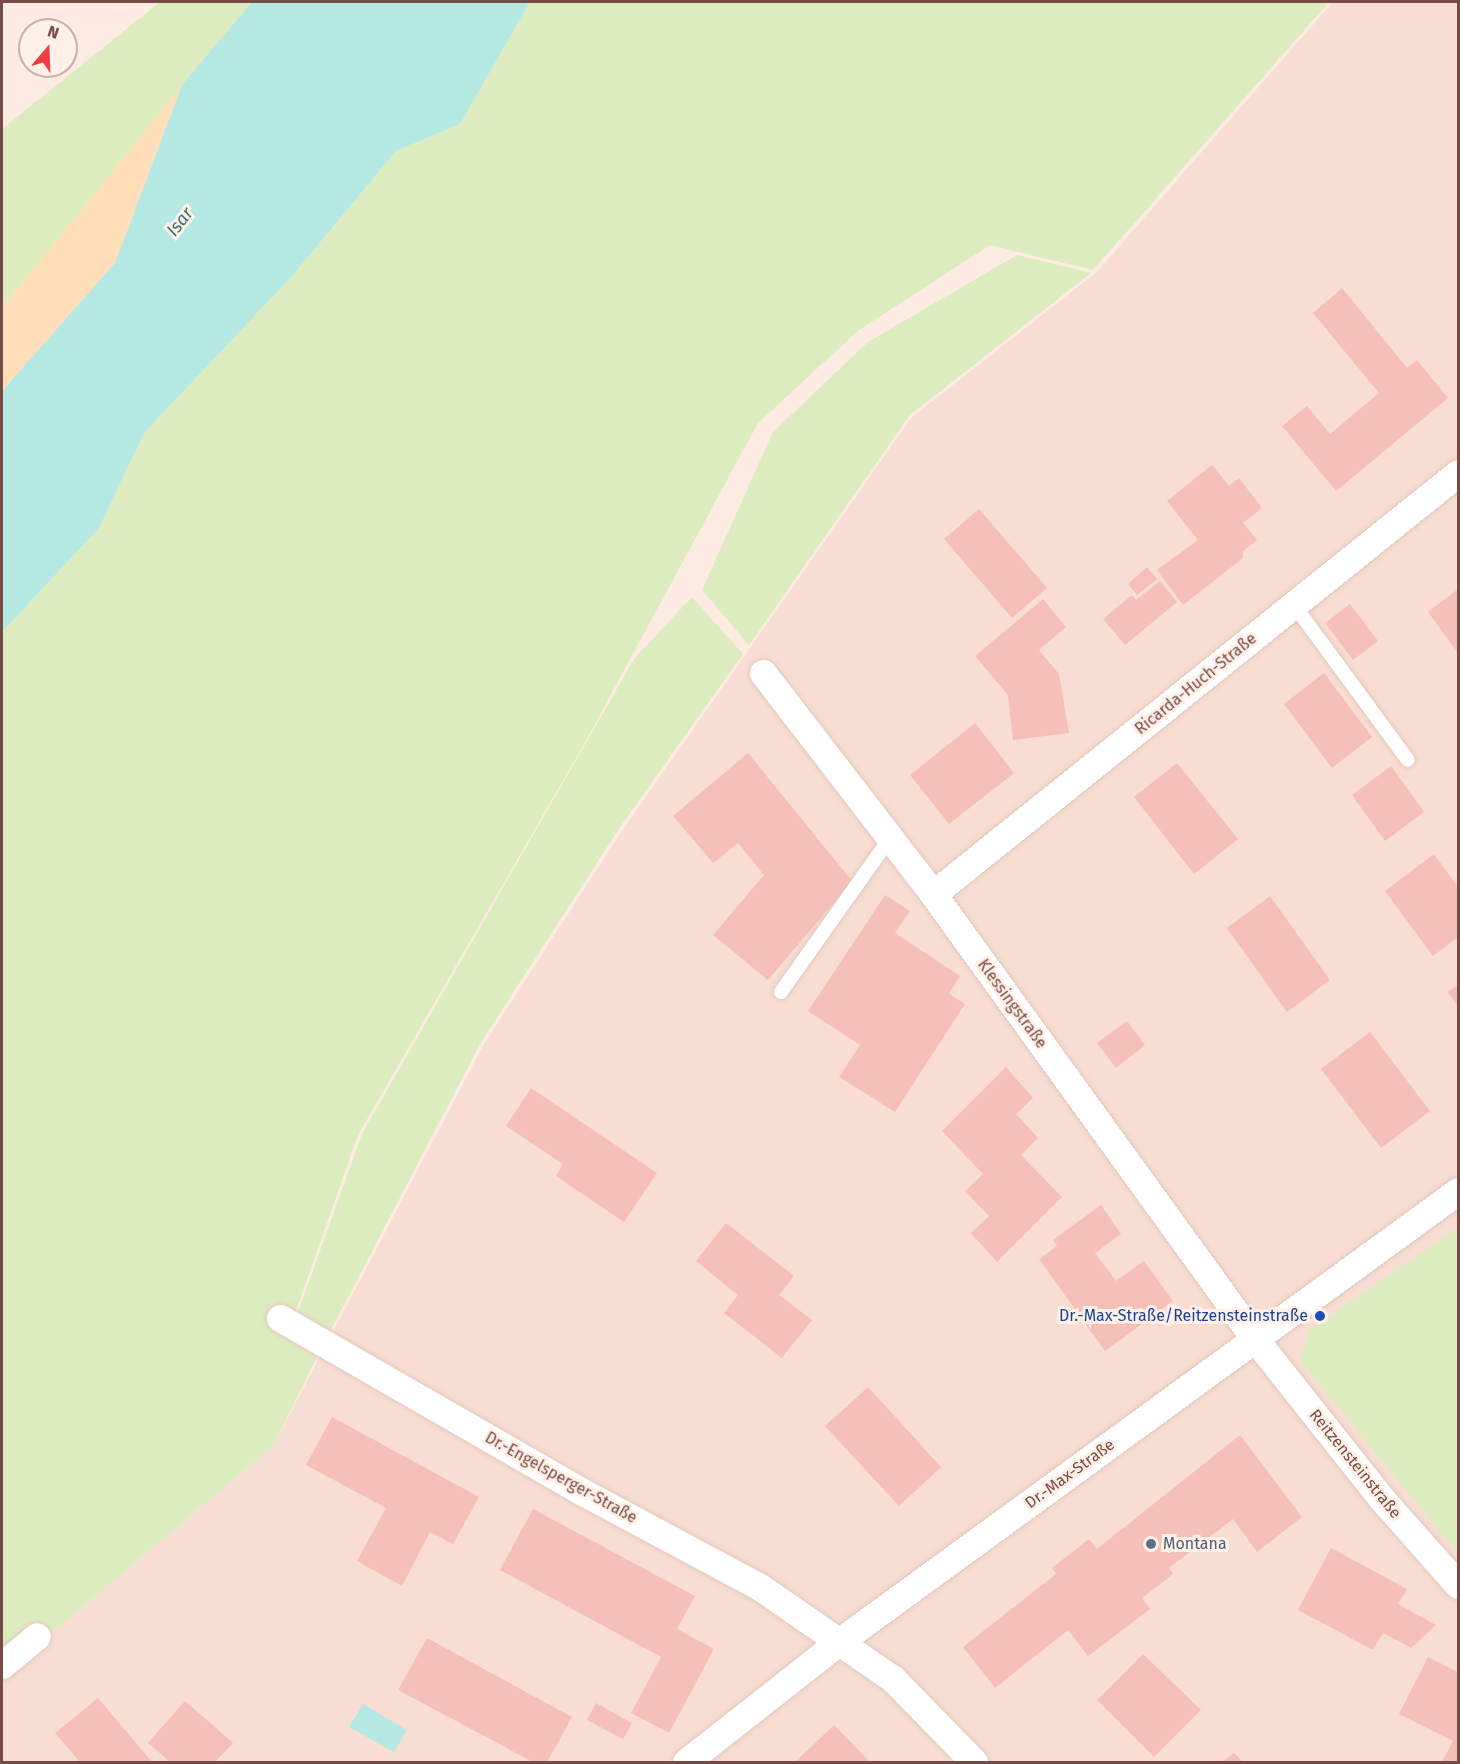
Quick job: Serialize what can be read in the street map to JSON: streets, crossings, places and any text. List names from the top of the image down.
{
  "streets": {
    "street": [
      "Ricarda-Huch-Straße",
      "Klessingstraße",
      "Reitzensteinstraße",
      "Dr.-Max-Straße",
      "Dr.-Engelsperger-Straße"
    ]
  },
  "crossings": [
    ["Ricarda-Huch-Straße", "Klessingstraße"],
    ["Klessingstraße", "Reitzensteinstraße"],
    ["Klessingstraße", "Dr.-Max-Straße"],
    ["Reitzensteinstraße", "Dr.-Max-Straße"],
    ["Dr.-Max-Straße", "Dr.-Engelsperger-Straße"]
  ],
  "water": ["Isar"],
  "places": ["Dr.-Max-Straße/Reitzensteinstraße", "Montana"],
  "north": "top"
}
